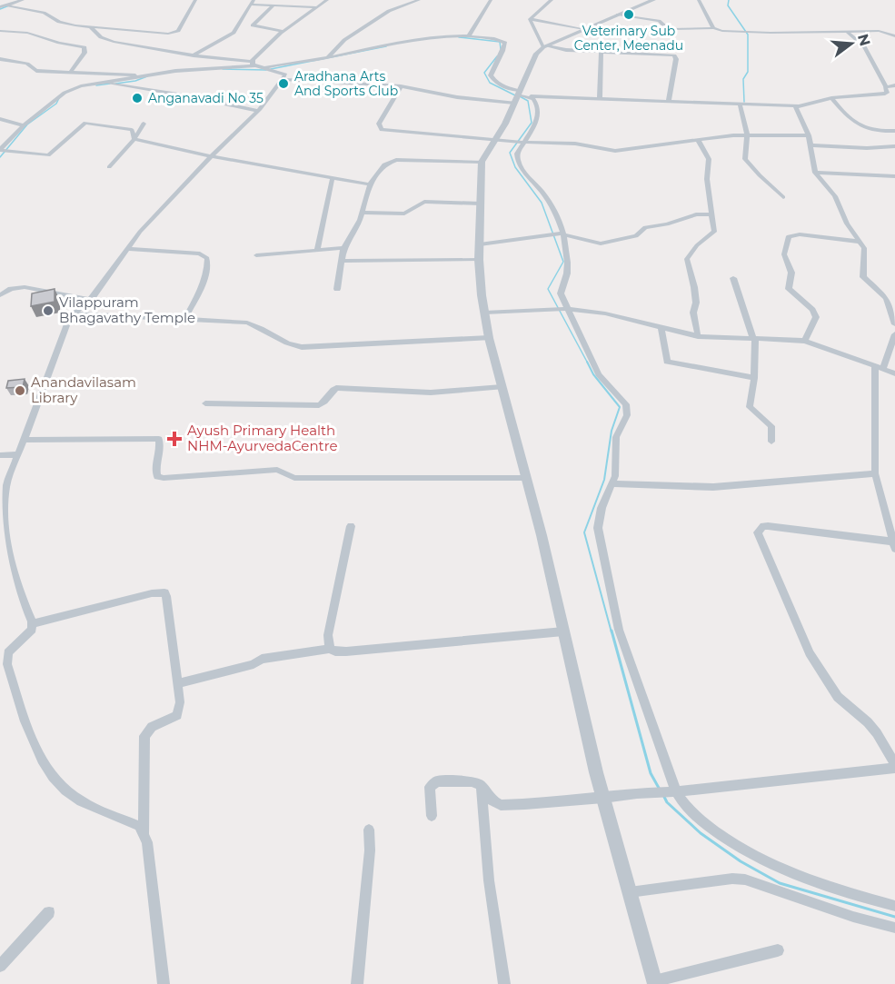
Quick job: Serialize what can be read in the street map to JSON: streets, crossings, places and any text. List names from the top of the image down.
{
  "places": {
    "other": [
      "Veterinary Sub Center, Meenadu",
      "Aradhana Arts And Sports Club",
      "Anganavadi No 35",
      "Vilappuram Bhagavathy Temple",
      "Anandavilasam Library"
    ],
    "health": ["Ayush Primary Health NHM-AyurvedaCentre"]
  },
  "north": "right"
}
